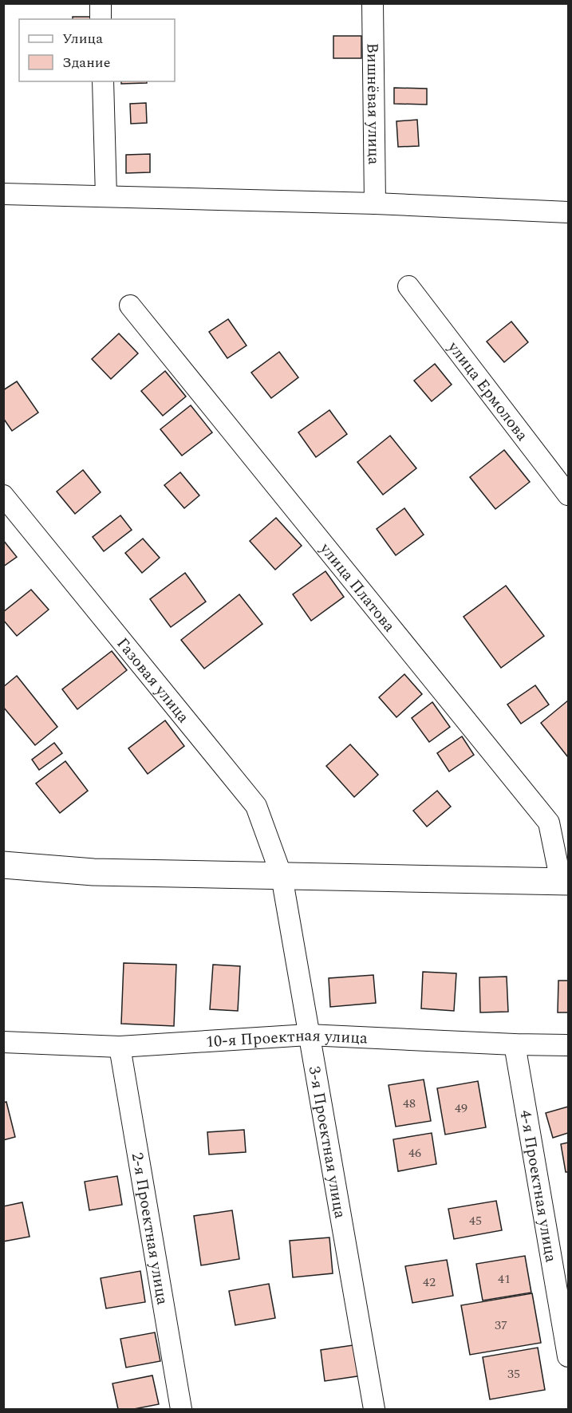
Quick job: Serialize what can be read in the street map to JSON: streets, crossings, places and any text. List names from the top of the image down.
{
  "streets": {
    "street": [
      "Вишнёвая улица",
      "улица Ермолова",
      "улица Платова",
      "Газовая улица",
      "10-я Проектная улица",
      "3-я Проектная улица",
      "4-я Проектная улица",
      "2-я Проектная улица"
    ]
  },
  "crossings": [
    ["Газовая улица", "3-я Проектная улица"],
    ["10-я Проектная улица", "3-я Проектная улица"],
    ["10-я Проектная улица", "4-я Проектная улица"],
    ["10-я Проектная улица", "2-я Проектная улица"]
  ],
  "house_numbers": [
    "48",
    "49",
    "46",
    "45",
    "41",
    "42",
    "37",
    "35"
  ],
  "legend": ["Улица", "Здание"]
}
